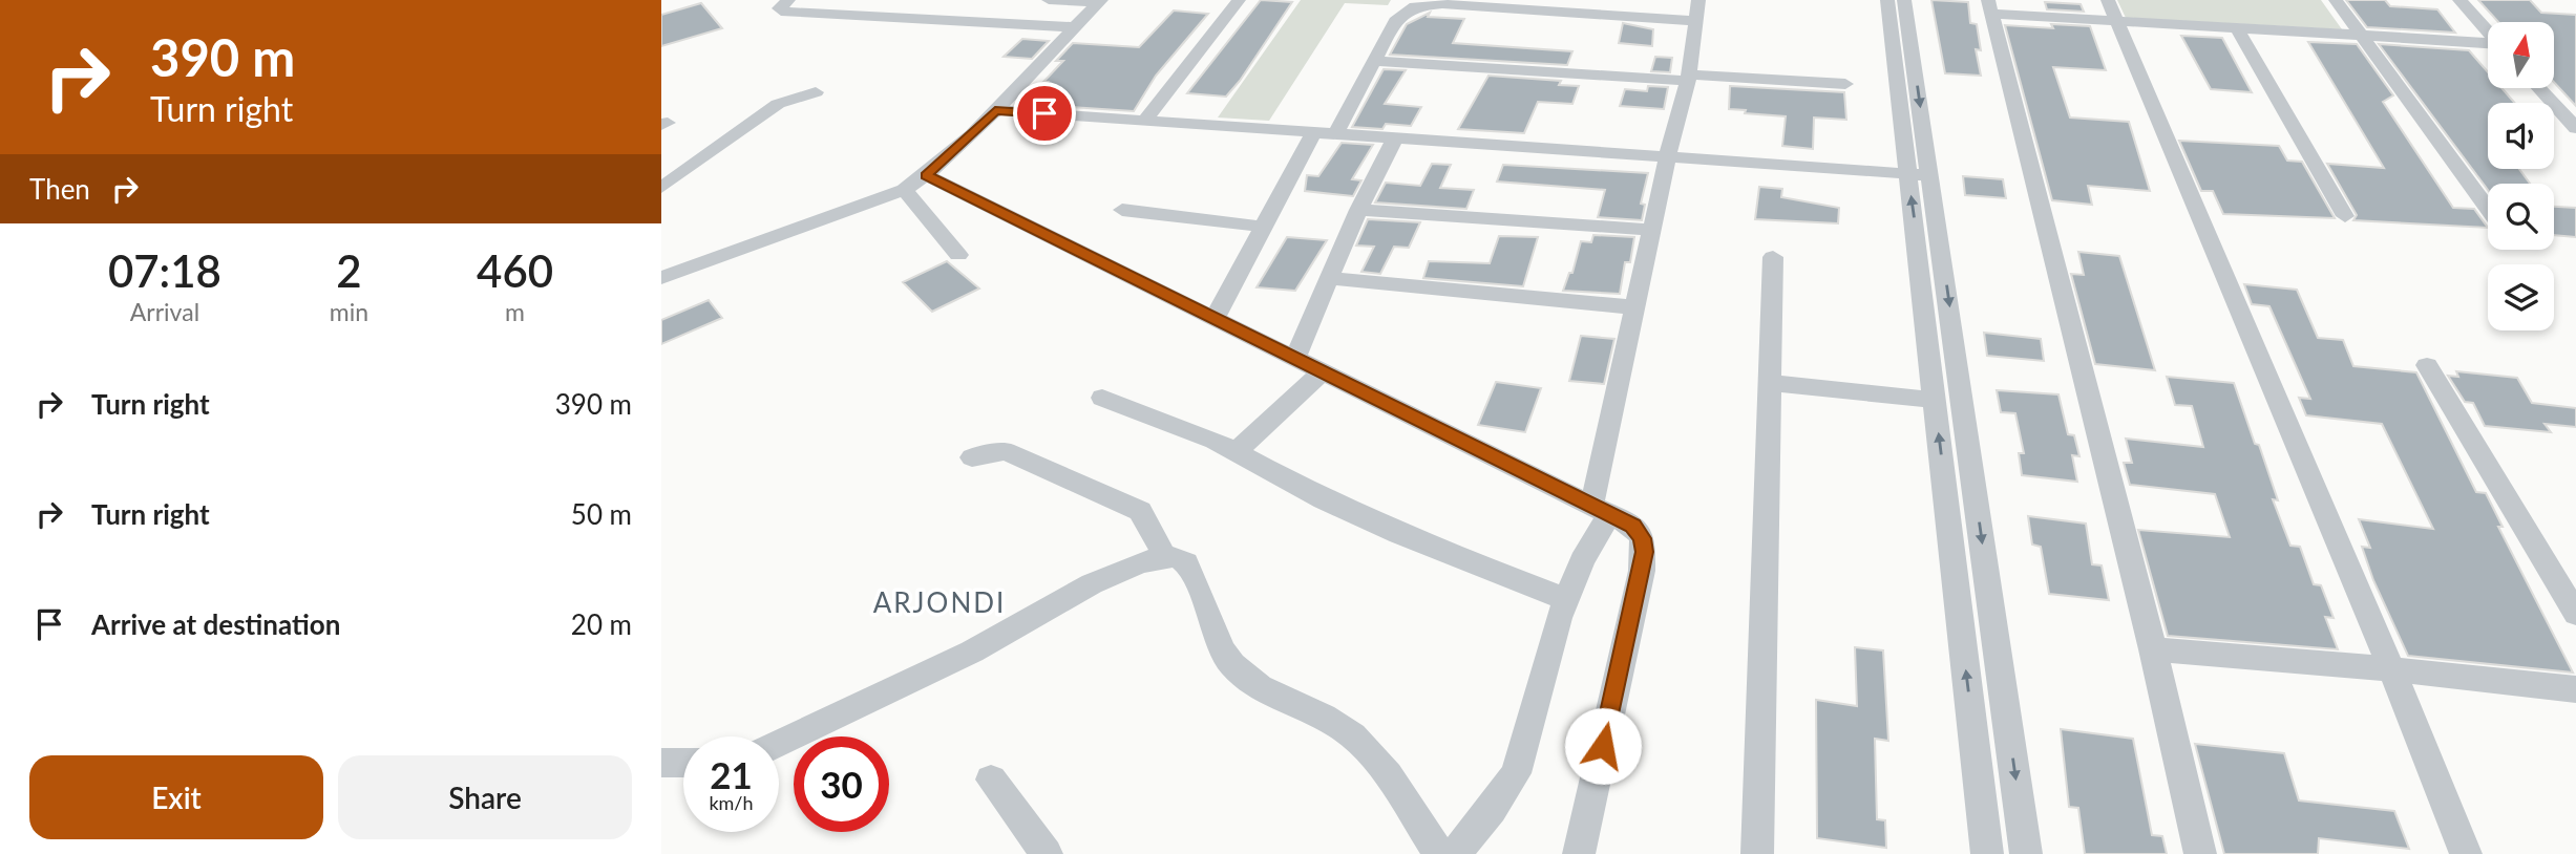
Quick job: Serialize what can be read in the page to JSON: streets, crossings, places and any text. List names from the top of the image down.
{
  "districts": ["ARJONDI"],
  "north": "top",
  "page": {
    "turn": ["390 m", "Turn right"],
    "then": "Then",
    "eta": [
      "07:18",
      "Arrival",
      "2",
      "min",
      "460",
      "m"
    ],
    "list": [
      {
        "name": "Turn right",
        "value": "390 m"
      },
      {
        "name": "Turn right",
        "value": "50 m"
      },
      {
        "name": "Arrive at destination",
        "value": "20 m"
      }
    ],
    "speed": "21 km/h",
    "limit": "30",
    "buttons": ["Exit", "Share"]
  }
}
